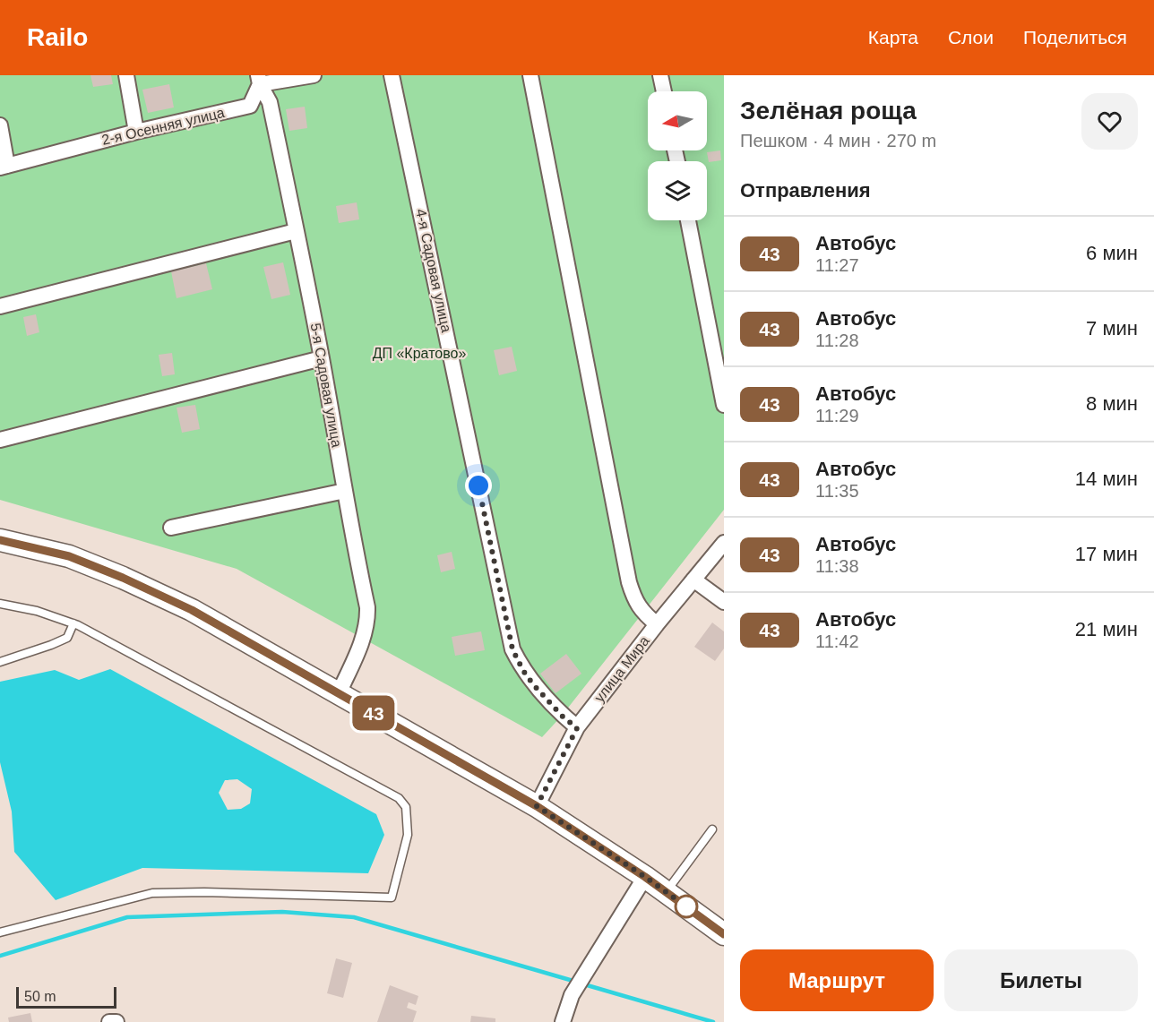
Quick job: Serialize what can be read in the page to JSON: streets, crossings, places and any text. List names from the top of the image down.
{
  "streets": {
    "street": [
      "2-я Осенняя улица",
      "4-я Садовая улица",
      "5-я Садовая улица",
      "улица Мира"
    ]
  },
  "crossings": [
    ["2-я Осенняя улица", "5-я Садовая улица"],
    ["4-я Садовая улица", "улица Мира"]
  ],
  "parks": ["ДП «Кратово»"],
  "lines": ["bus line 43"],
  "scale_bar": "50 m",
  "north": "left",
  "page": {
    "header": "Railo",
    "nav": ["Карта", "Слои", "Поделиться"],
    "on_map": "43",
    "heading": [
      ["Зелёная роща", "Пешком · 4 мин · 270 m"],
      "Отправления"
    ],
    "list": [
      {
        "mark": "43",
        "name": "Автобус",
        "note": "11:27",
        "value": "6 мин"
      },
      {
        "mark": "43",
        "name": "Автобус",
        "note": "11:28",
        "value": "7 мин"
      },
      {
        "mark": "43",
        "name": "Автобус",
        "note": "11:29",
        "value": "8 мин"
      },
      {
        "mark": "43",
        "name": "Автобус",
        "note": "11:35",
        "value": "14 мин"
      },
      {
        "mark": "43",
        "name": "Автобус",
        "note": "11:38",
        "value": "17 мин"
      },
      {
        "mark": "43",
        "name": "Автобус",
        "note": "11:42",
        "value": "21 мин"
      }
    ],
    "buttons": ["Маршрут", "Билеты"],
    "scale": "50 m"
  }
}
